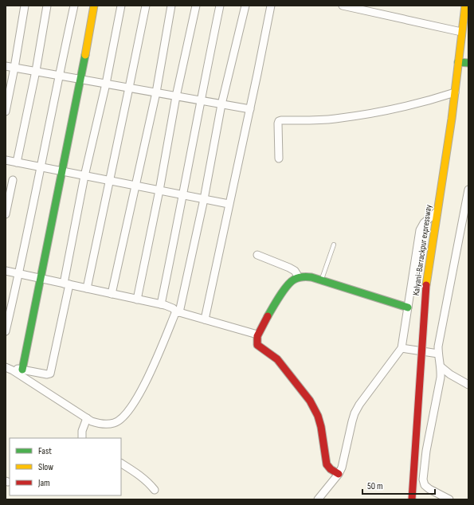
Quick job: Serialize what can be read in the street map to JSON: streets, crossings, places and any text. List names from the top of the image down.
{
  "streets": {
    "main road": ["Kalyani-Barrackpur expressway"]
  },
  "legend": ["Fast", "Slow", "Jam"],
  "scale_bar": "50 m"
}
